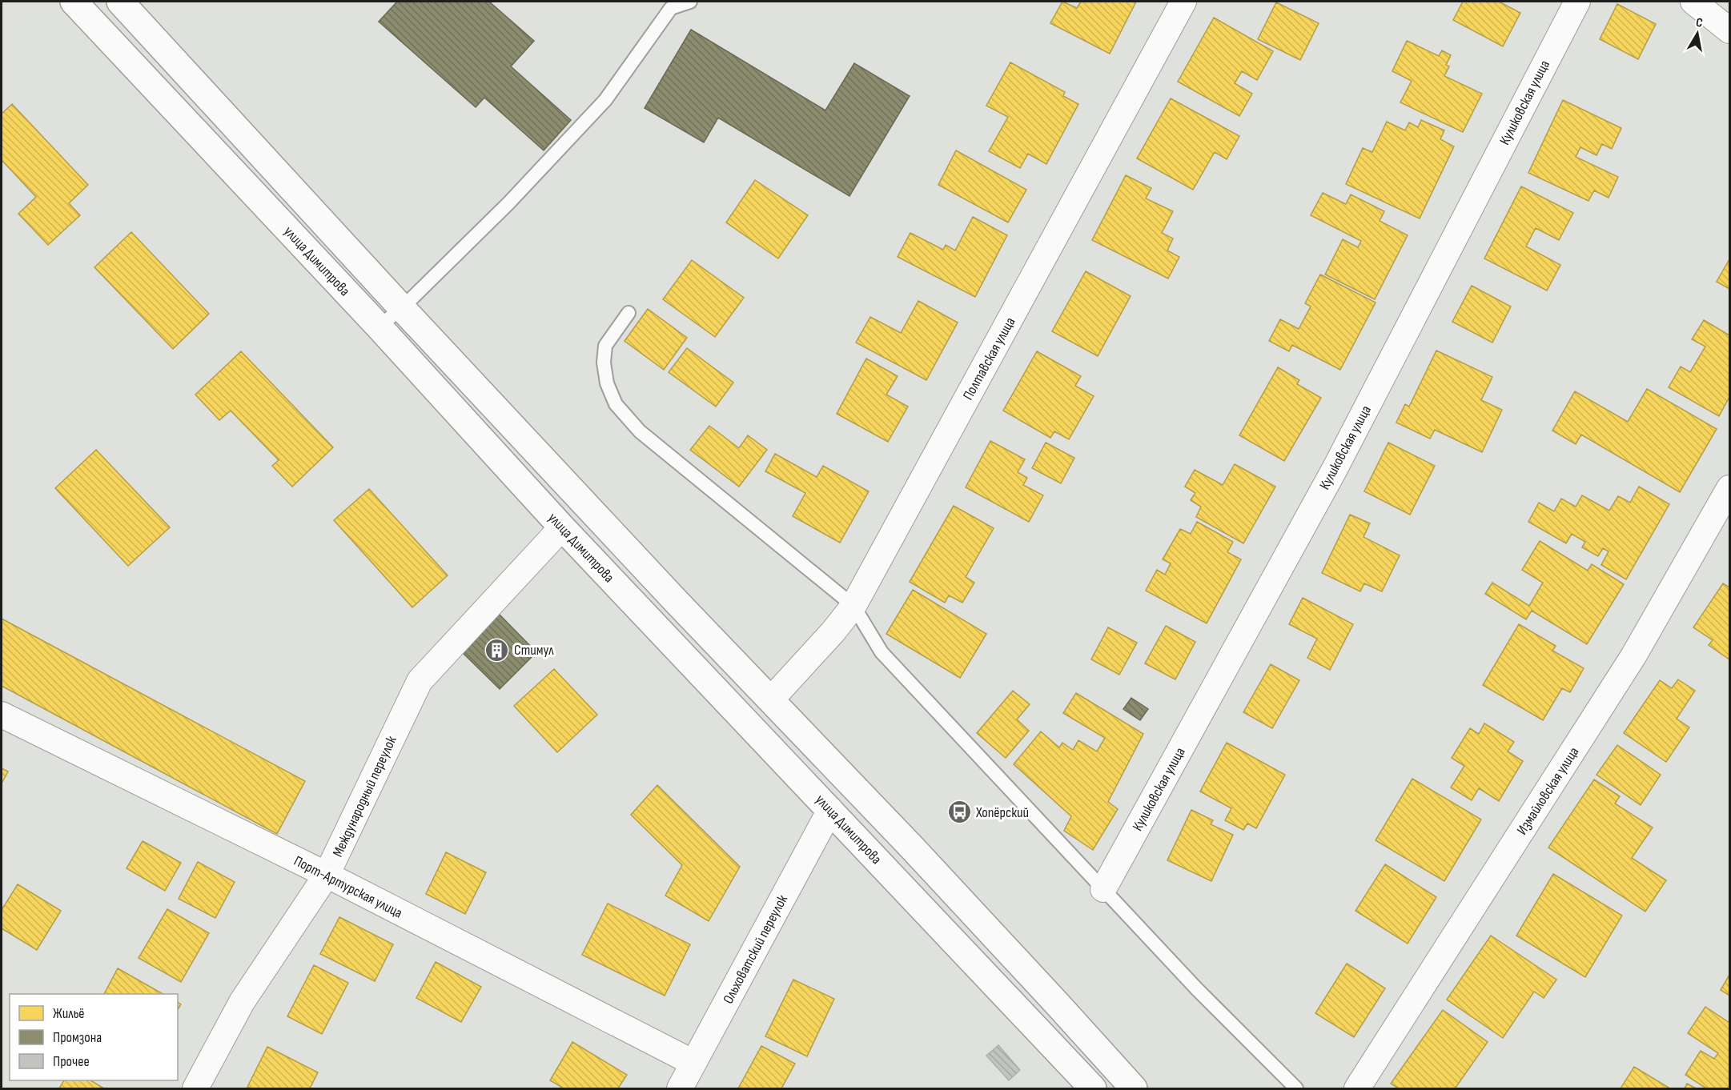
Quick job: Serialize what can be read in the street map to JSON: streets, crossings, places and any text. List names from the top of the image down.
{
  "streets": {
    "main road": ["улица Димитрова"],
    "street": [
      "Куликовская улица",
      "Полтавская улица",
      "Измайловская улица",
      "Международный переулок",
      "Порт-Артурская улица",
      "Ольховатский переулок"
    ]
  },
  "crossings": [
    ["улица Димитрова", "Полтавская улица"],
    ["улица Димитрова", "Международный переулок"],
    ["улица Димитрова", "Ольховатский переулок"],
    ["Международный переулок", "Порт-Артурская улица"],
    ["Порт-Артурская улица", "Ольховатский переулок"]
  ],
  "places": {
    "building": ["Стимул"],
    "bus stop": ["Хопёрский"]
  },
  "legend": ["Жильё", "Промзона", "Прочее"],
  "north": "top"
}
